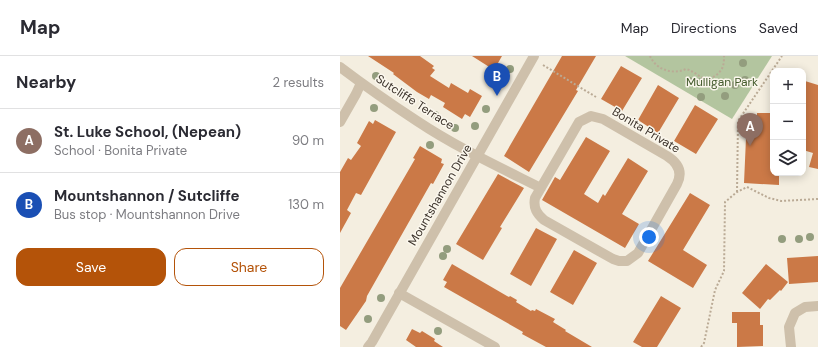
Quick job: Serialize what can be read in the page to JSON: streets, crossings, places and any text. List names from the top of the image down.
{
  "streets": {
    "street": ["Sutcliffe Terrace", "Bonita Private", "Mountshannon Drive"]
  },
  "crossings": [
    ["Sutcliffe Terrace", "Mountshannon Drive"]
  ],
  "parks": ["Mulligan Park"],
  "page": {
    "header": "Map",
    "nav": ["Map", "Directions", "Saved"],
    "heading": ["Nearby", "2 results"],
    "pins": ["B", "A"],
    "map_buttons": ["+", "−"],
    "list": [
      {
        "mark": "A",
        "name": "St. Luke School, (Nepean)",
        "note": "School · Bonita Private",
        "value": "90 m"
      },
      {
        "mark": "B",
        "name": "Mountshannon / Sutcliffe",
        "note": "Bus stop · Mountshannon Drive",
        "value": "130 m"
      }
    ],
    "buttons": ["Save", "Share"]
  }
}
